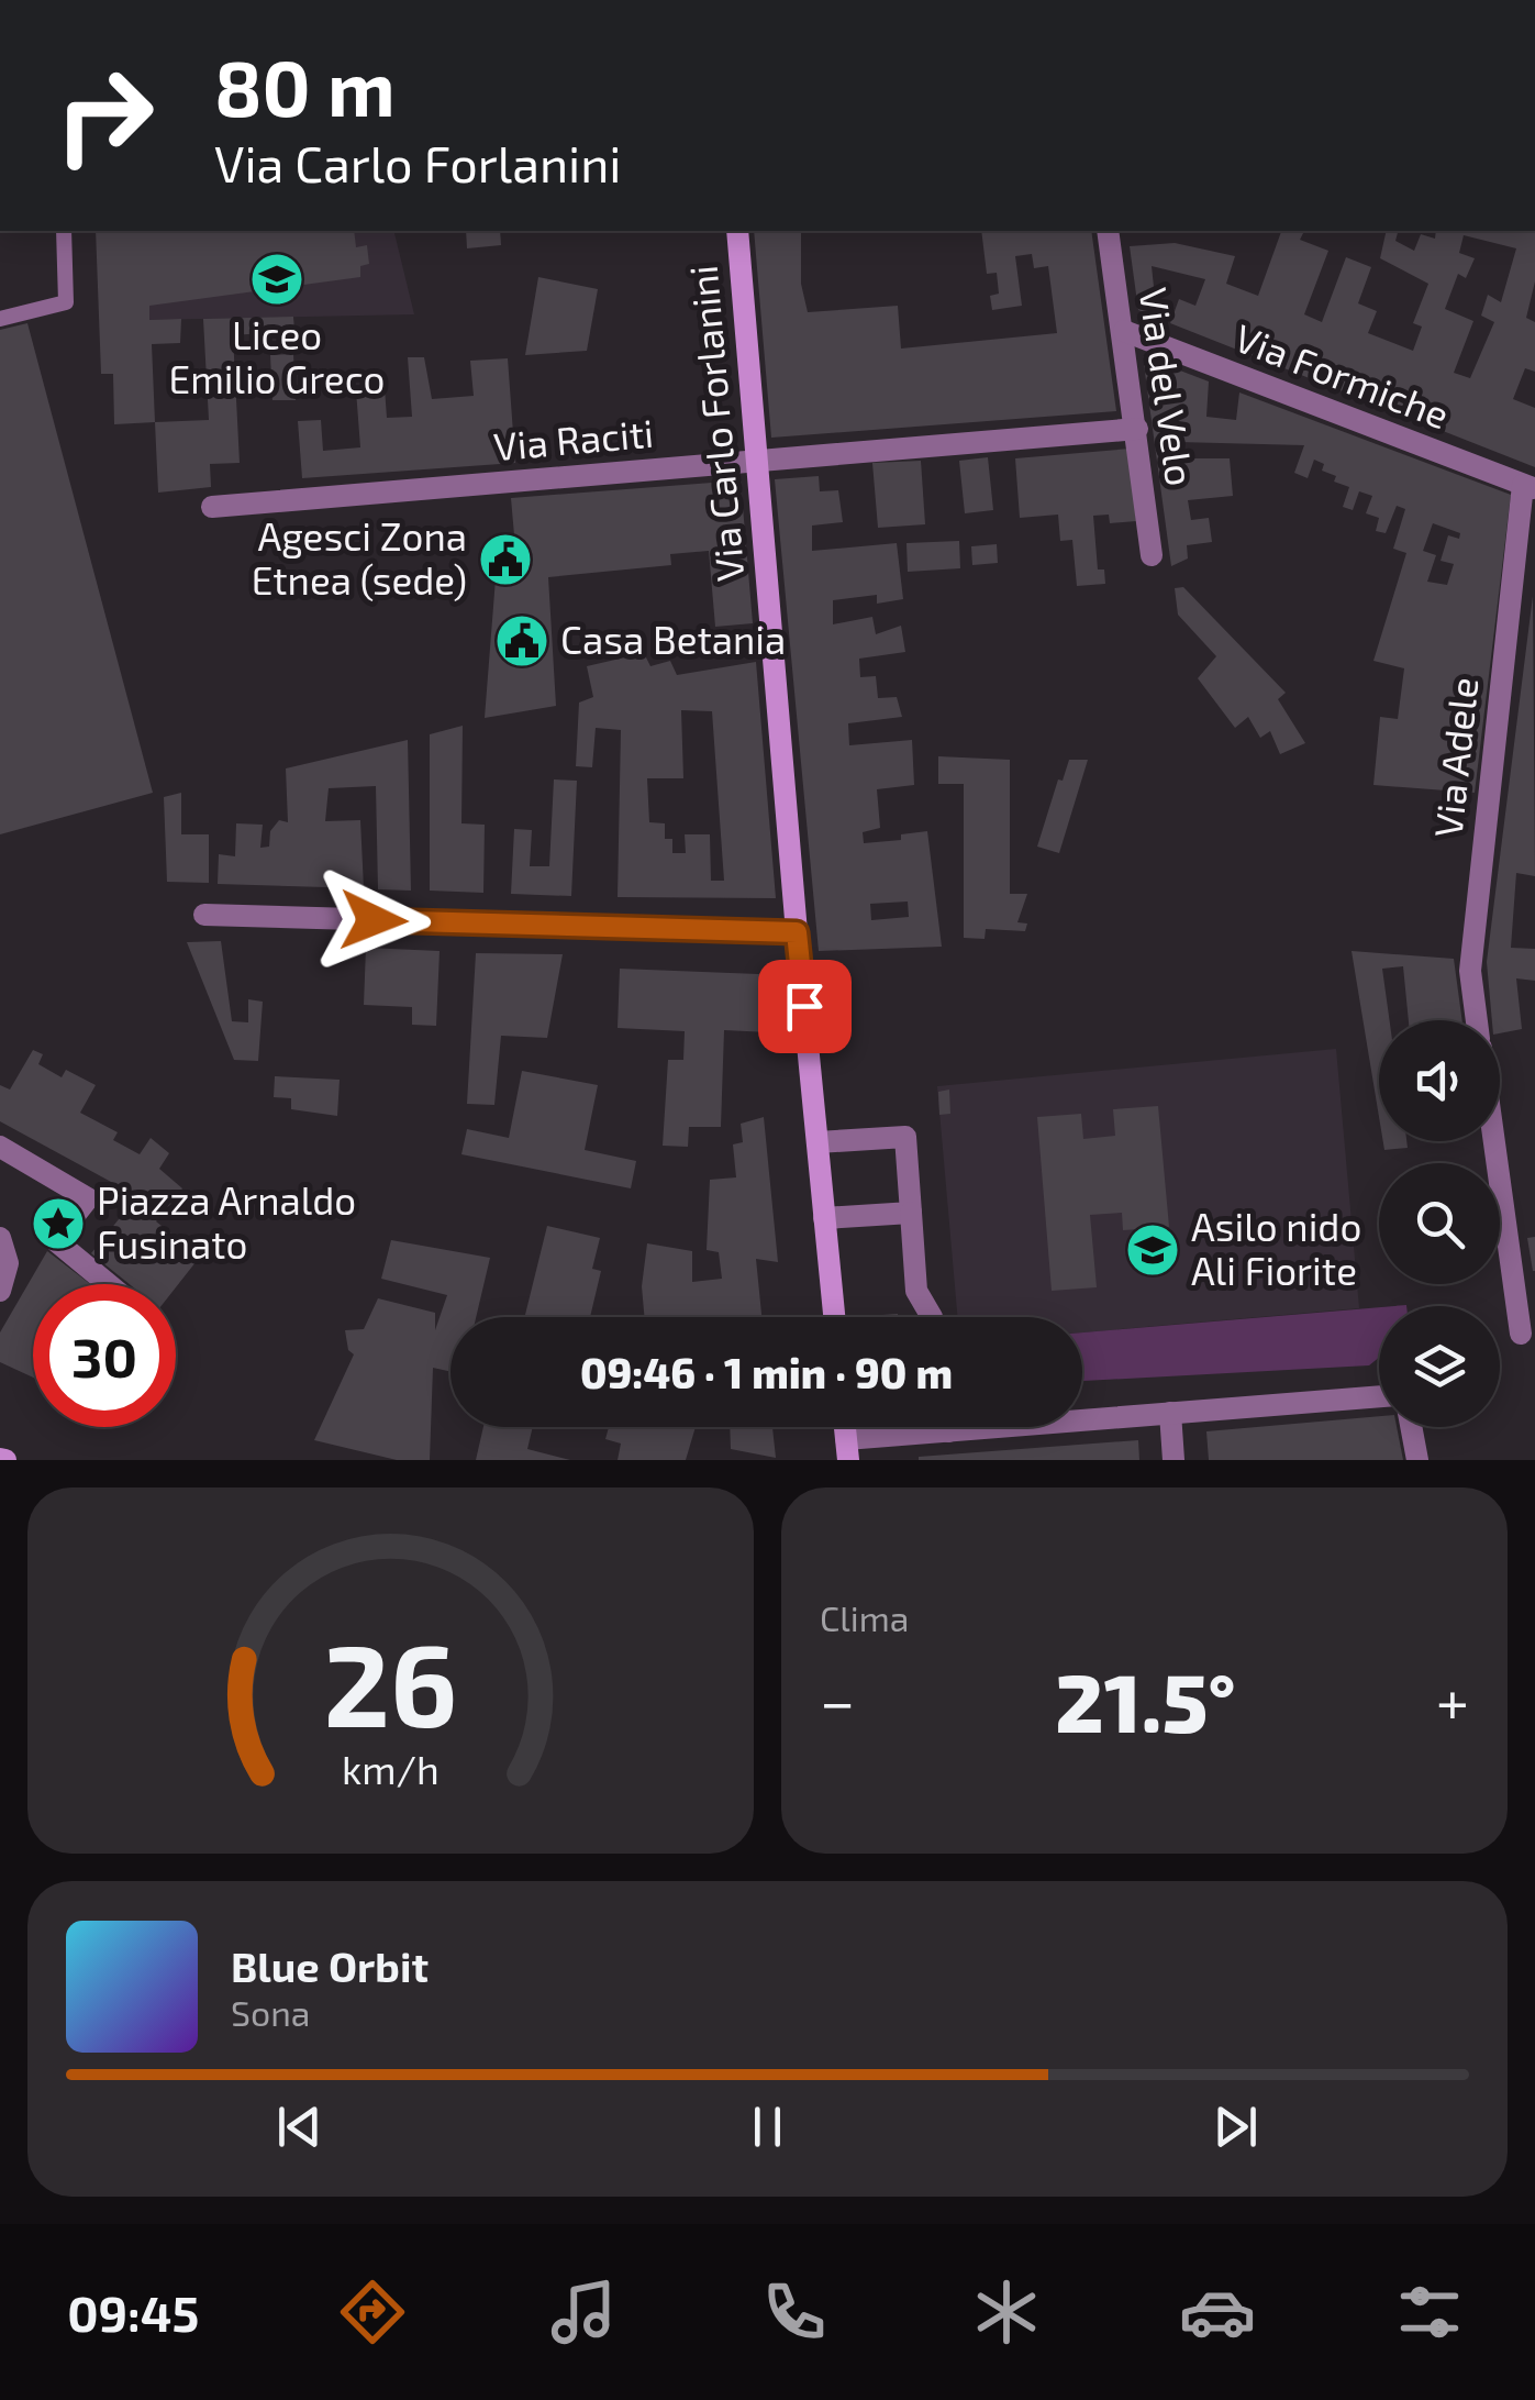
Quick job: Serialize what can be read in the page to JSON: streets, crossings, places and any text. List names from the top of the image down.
{
  "streets": {
    "street": [
      "Via Formiche",
      "Via del Velo",
      "Via Carlo Forlanini",
      "Via Raciti",
      "Via Adele"
    ]
  },
  "crossings": [
    ["Via Formiche", "Via del Velo"],
    ["Via Formiche", "Via Adele"],
    ["Via del Velo", "Via Raciti"],
    ["Via Carlo Forlanini", "Via Raciti"]
  ],
  "places": {
    "school or university": ["Liceo Emilio Greco", "Asilo nido Ali Fiorite"],
    "public building": ["Agesci Zona Etnea (sede)", "Casa Betania"],
    "place": ["Piazza Arnaldo Fusinato"]
  },
  "page": {
    "turn": ["80 m", "Via Carlo Forlanini"],
    "limit": "30",
    "trip": "09:46 · 1 min · 90 m",
    "tile": "Clima",
    "heat": ["−", "21.5°", "+"],
    "song": ["Blue Orbit", "Sona"],
    "tabs": "09:45",
    "gauge": ["26", "km/h"]
  }
}
